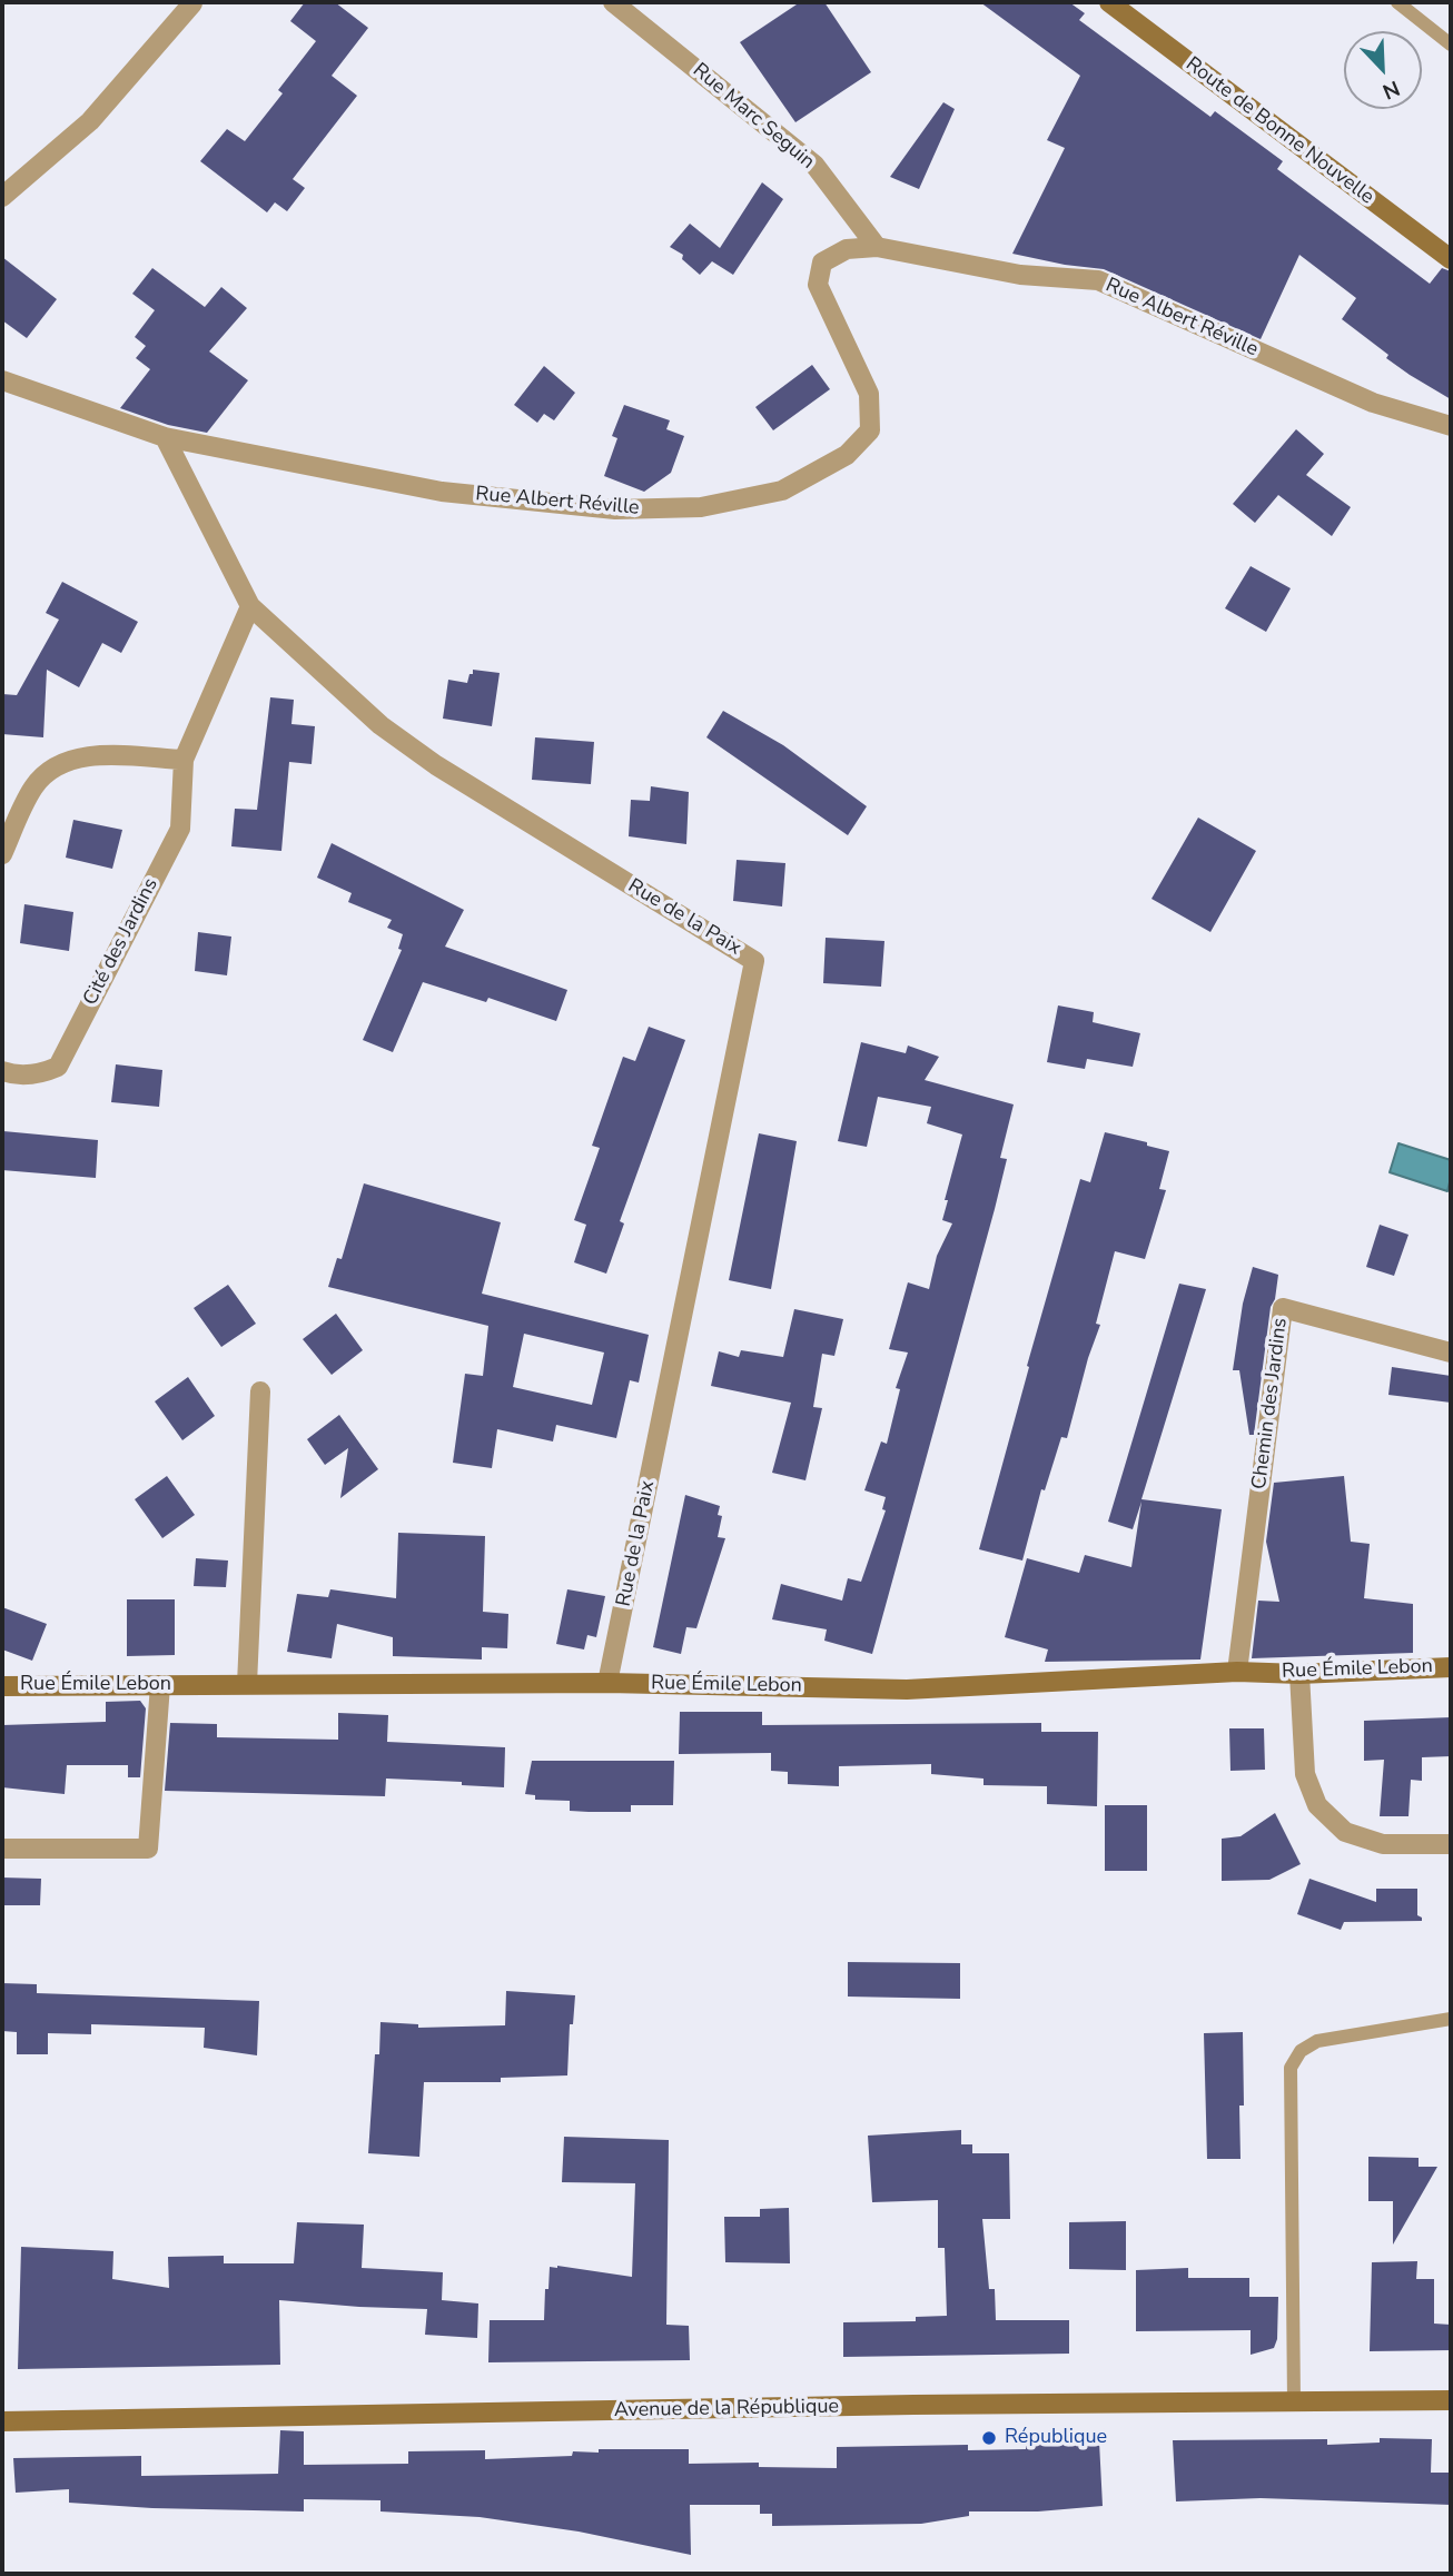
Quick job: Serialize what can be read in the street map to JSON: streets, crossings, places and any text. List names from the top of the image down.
{
  "streets": {
    "main road": ["Route de Bonne Nouvelle", "Rue Émile Lebon", "Avenue de la République"],
    "street": [
      "Rue Marc Seguin",
      "Rue Albert Réville",
      "Rue de la Paix",
      "Cité des Jardins",
      "Chemin des Jardins"
    ]
  },
  "crossings": [
    ["Rue Marc Seguin", "Rue Albert Réville"],
    ["Rue Albert Réville", "Rue de la Paix"],
    ["Rue de la Paix", "Cité des Jardins"],
    ["Rue de la Paix", "Rue Émile Lebon"],
    ["Chemin des Jardins", "Rue Émile Lebon"]
  ],
  "places": ["République"],
  "north": "bottom right"
}
